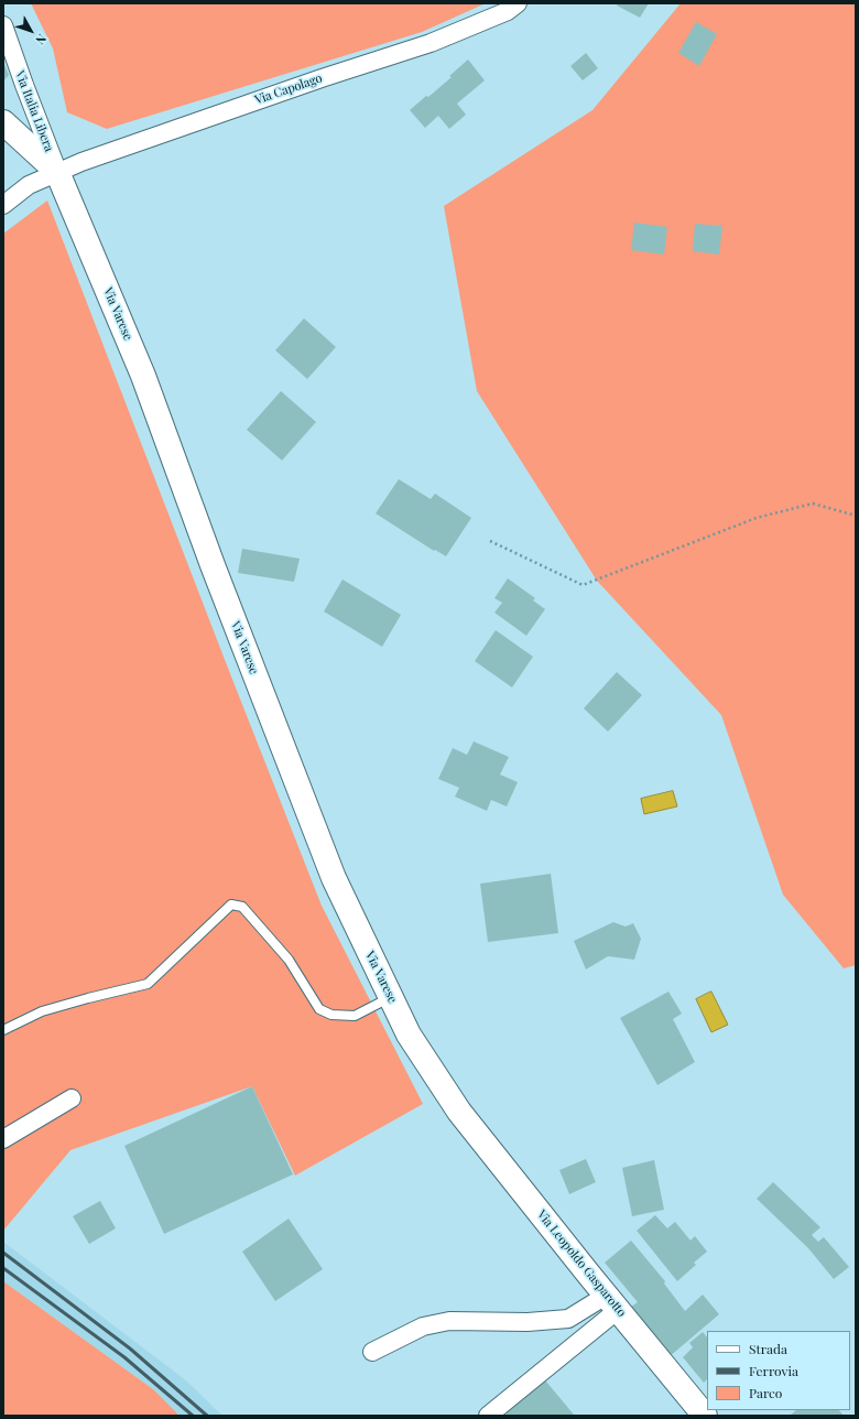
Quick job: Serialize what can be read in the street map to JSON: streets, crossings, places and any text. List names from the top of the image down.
{
  "streets": {
    "main road": ["Via Varese", "Via Leopoldo Gasparotto"],
    "street": ["Via Capolago", "Via Italia Libera"]
  },
  "crossings": [
    ["Via Capolago", "Via Italia Libera"],
    ["Via Capolago", "Via Varese"],
    ["Via Italia Libera", "Via Varese"],
    ["Via Varese", "Via Leopoldo Gasparotto"]
  ],
  "legend": ["Strada", "Ferrovia", "Parco"],
  "north": "bottom right"
}
